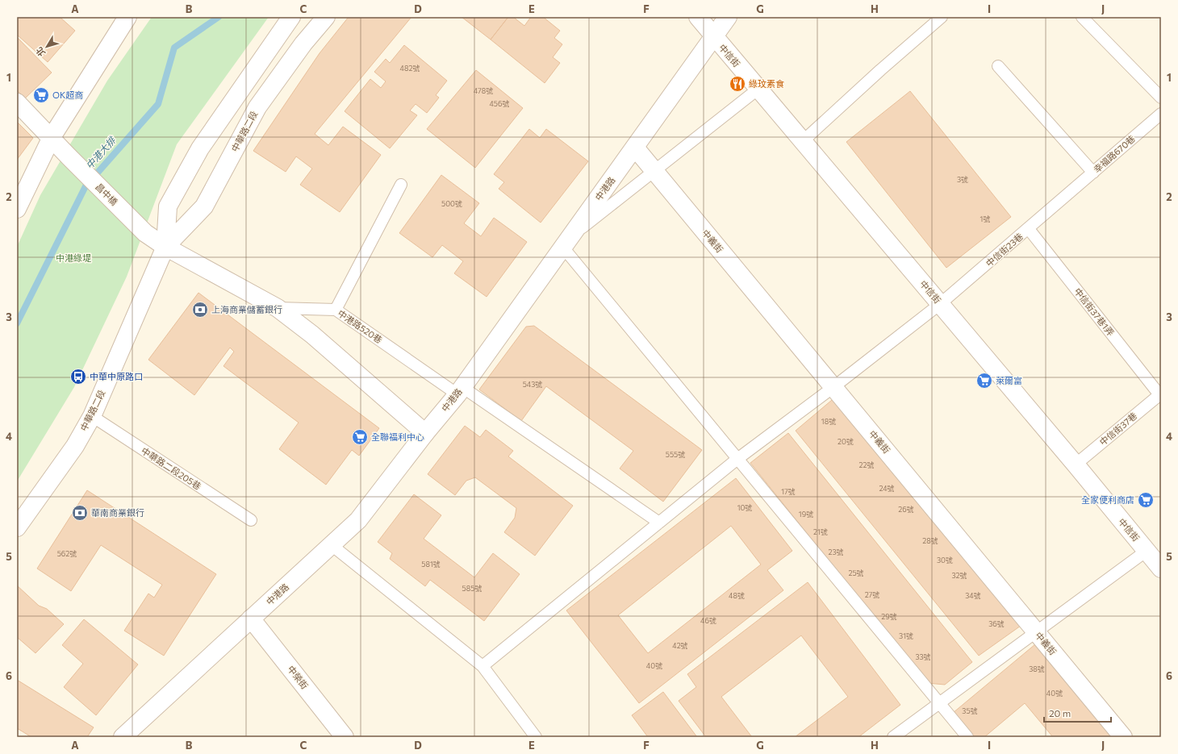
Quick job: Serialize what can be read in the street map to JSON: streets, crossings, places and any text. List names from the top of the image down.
{
  "streets": {
    "street": [
      "中信街",
      "中華路二段",
      "中港路",
      "昌中橋",
      "中義街",
      "中港路520巷",
      "中榮街"
    ],
    "lane": [
      "幸福路670巷",
      "中信街23巷",
      "中信街37巷1弄",
      "中信街37巷",
      "中華路二段205巷"
    ]
  },
  "crossings": [
    ["中信街", "中港路"],
    ["中信街", "中信街23巷"],
    ["中信街", "中信街37巷"],
    ["中華路二段", "昌中橋"],
    ["中華路二段", "中港路520巷"],
    ["中華路二段", "中華路二段205巷"],
    ["幸福路670巷", "中信街23巷"],
    ["中港路", "中義街"],
    ["中港路", "中港路520巷"],
    ["中港路", "中榮街"],
    ["昌中橋", "中港路520巷"],
    ["中義街", "中信街23巷"],
    ["中信街23巷", "中信街37巷1弄"],
    ["中信街23巷", "中港路520巷"],
    ["中信街37巷1弄", "中信街37巷"]
  ],
  "water": ["中港大排"],
  "parks": ["中港綠堤"],
  "places": {
    "restaurant": ["綠玟素食"],
    "supermarket": [
      "OK超商",
      "萊爾富",
      "全聯福利中心",
      "全家便利商店"
    ],
    "bank": ["上海商業儲蓄銀行", "華南商業銀行"],
    "bus stop": ["中華中原路口"]
  },
  "house_numbers": [
    "482號",
    "478號",
    "456號",
    "3號",
    "500號",
    "1號",
    "543號",
    "18號",
    "20號",
    "555號",
    "22號",
    "24號",
    "17號",
    "10號",
    "26號",
    "19號",
    "21號",
    "28號",
    "23號",
    "562號",
    "30號",
    "581號",
    "25號",
    "32號",
    "585號",
    "27號",
    "48號",
    "34號",
    "29號",
    "46號",
    "36號",
    "31號",
    "42號",
    "33號",
    "40號",
    "38號",
    "40號",
    "35號"
  ],
  "scale_bar": "20 m",
  "north": "bottom left",
  "grid": {
    "columns": [
      "A",
      "B",
      "C",
      "D",
      "E",
      "F",
      "G",
      "H",
      "I",
      "J"
    ],
    "rows": [
      "1",
      "2",
      "3",
      "4",
      "5",
      "6"
    ]
  }
}
